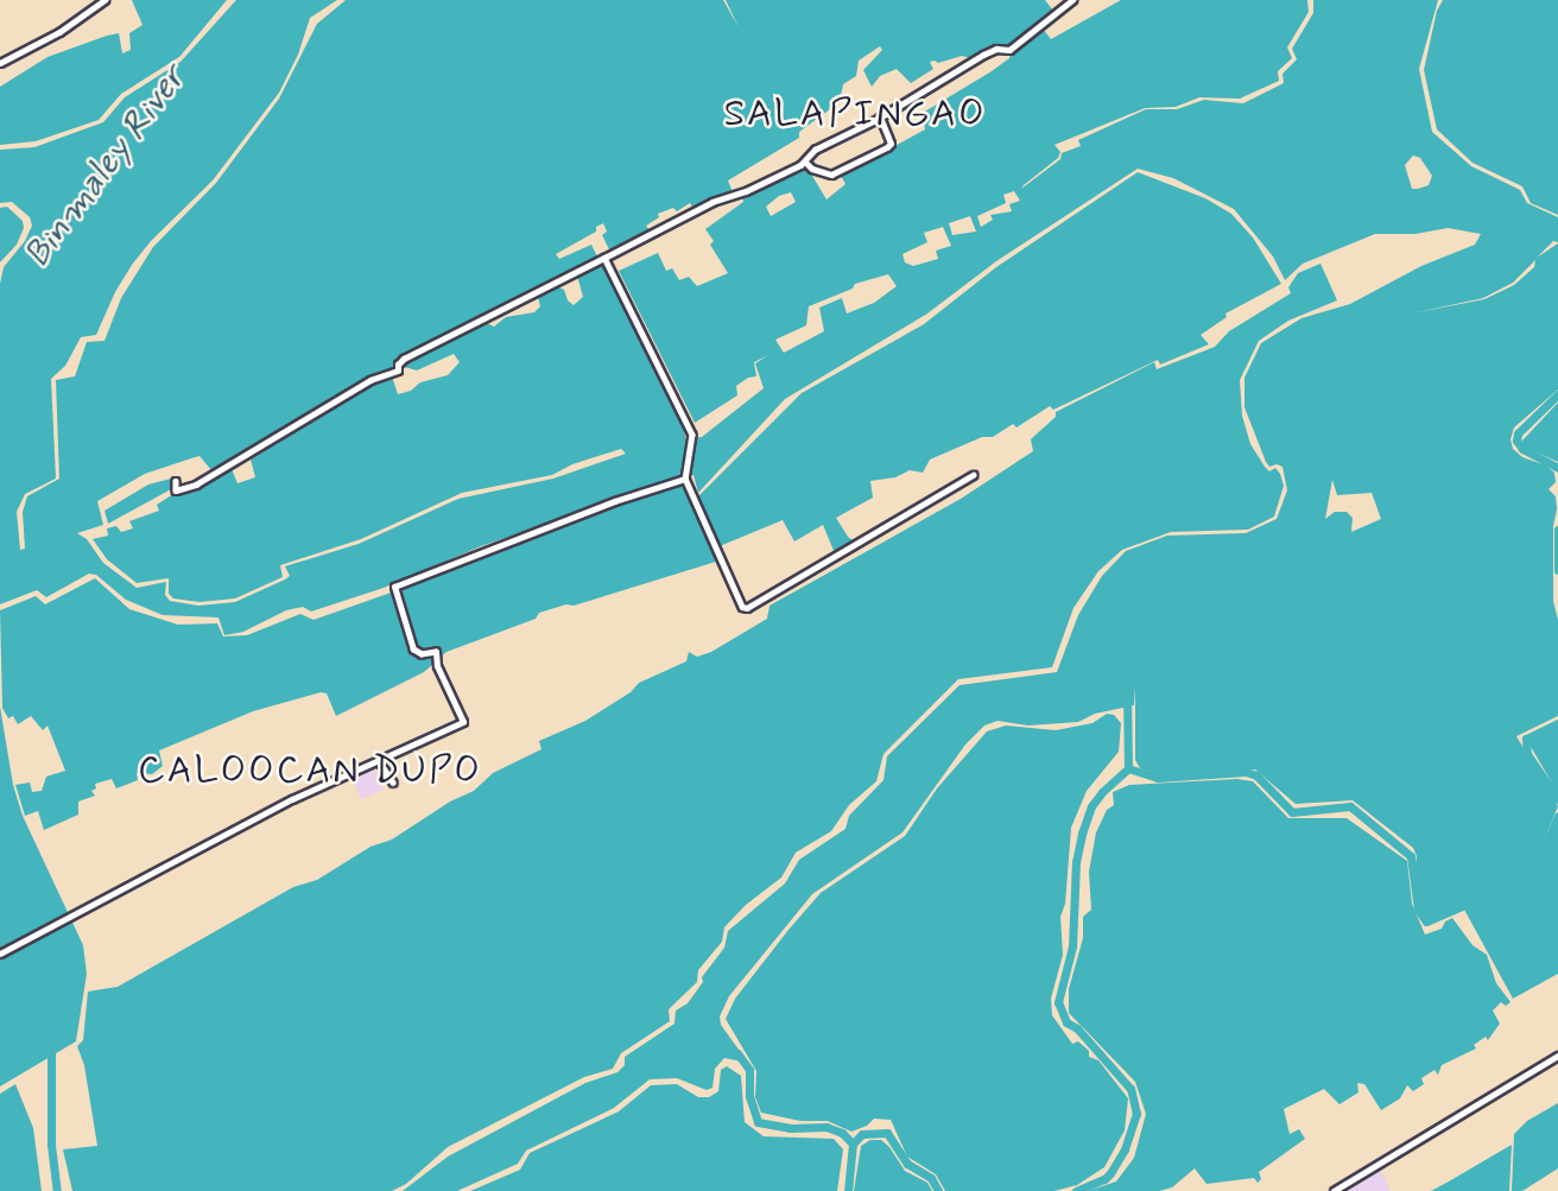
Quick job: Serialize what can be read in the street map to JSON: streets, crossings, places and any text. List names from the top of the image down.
{
  "districts": ["SALAPINGAO", "CALOOCAN DUPO"],
  "water": ["Binmaley River"]
}
